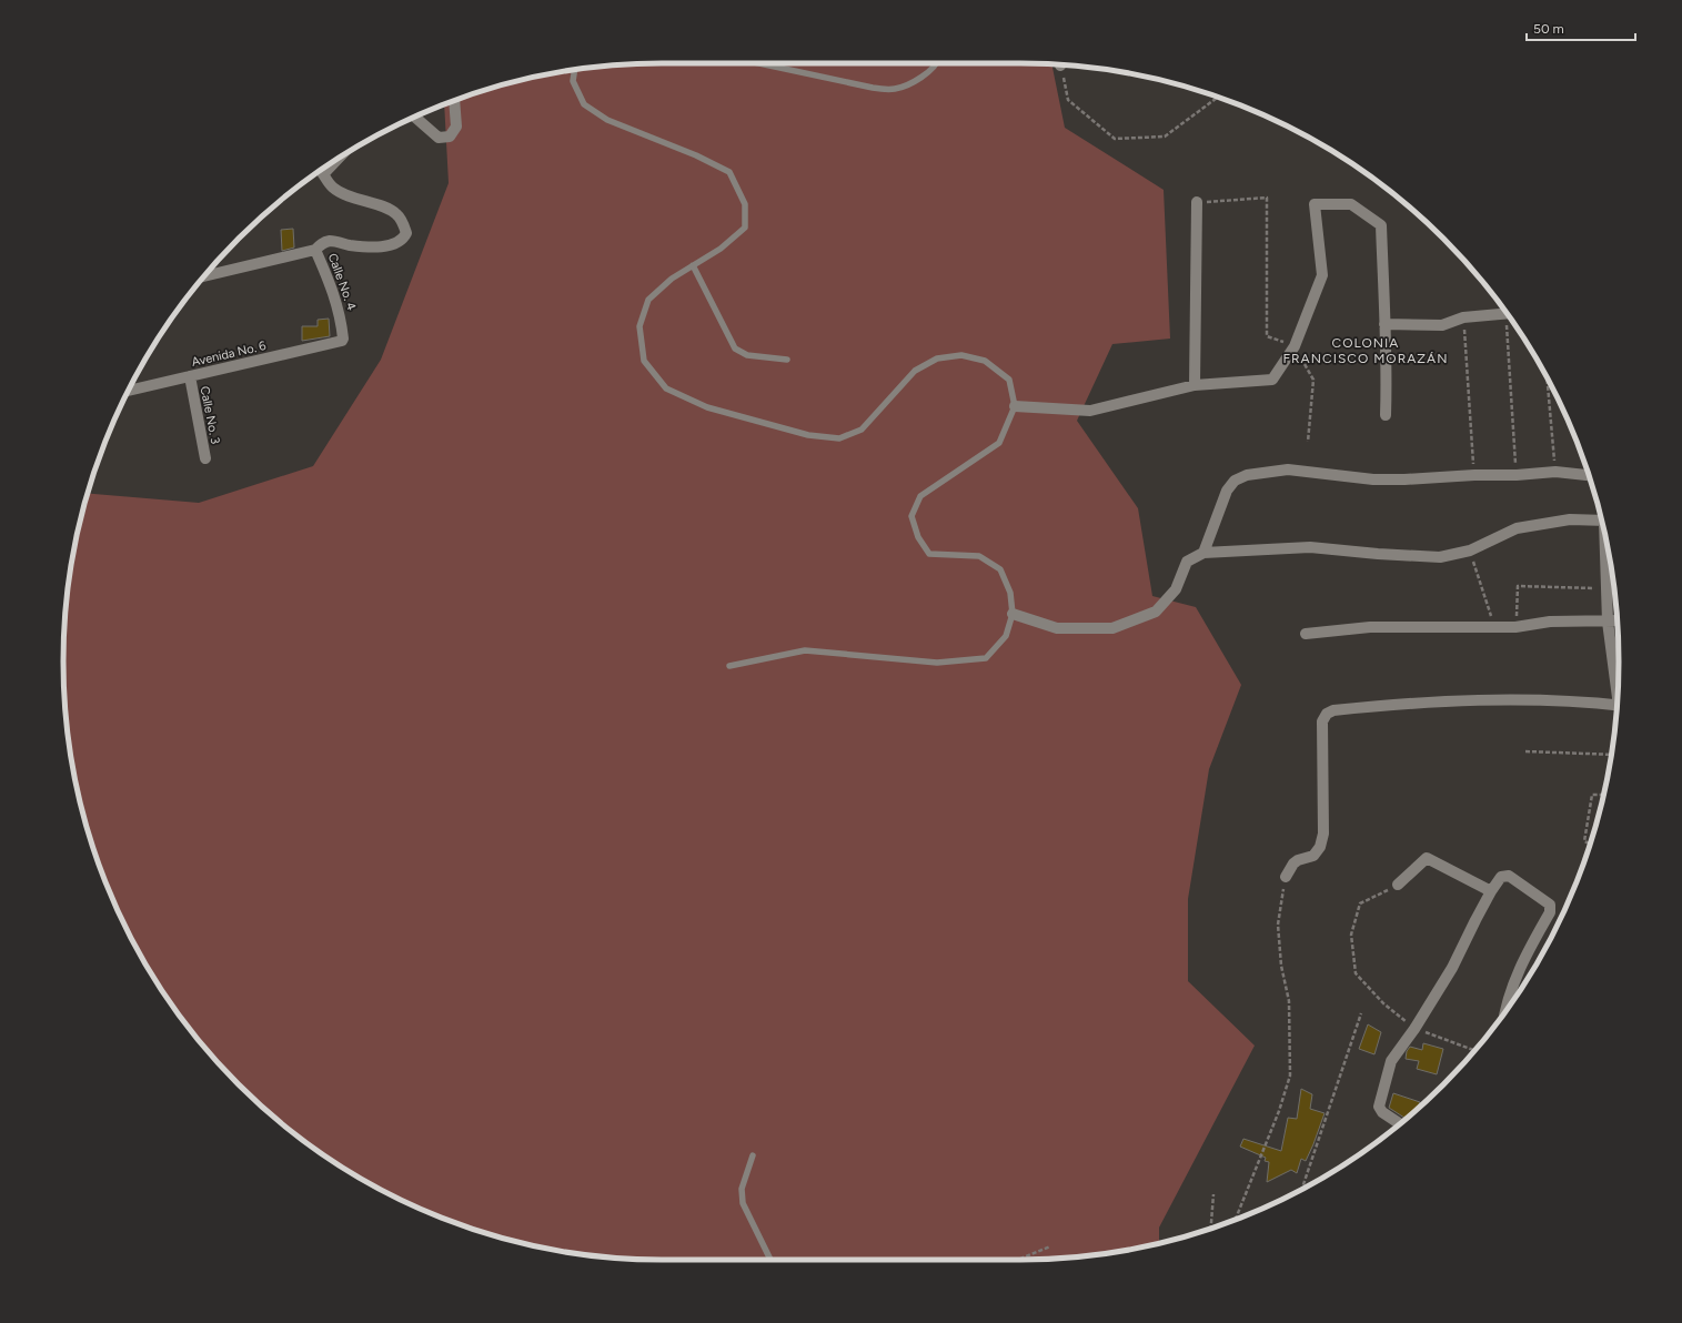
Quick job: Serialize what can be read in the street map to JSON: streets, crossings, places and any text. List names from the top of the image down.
{
  "streets": {
    "street": ["Calle No. 4", "Avenida No. 6", "Calle No. 3"]
  },
  "crossings": [
    ["Calle No. 4", "Avenida No. 6"],
    ["Avenida No. 6", "Calle No. 3"]
  ],
  "districts": ["COLONIA FRANCISCO MORAZÁN"],
  "scale_bar": "50 m"
}
